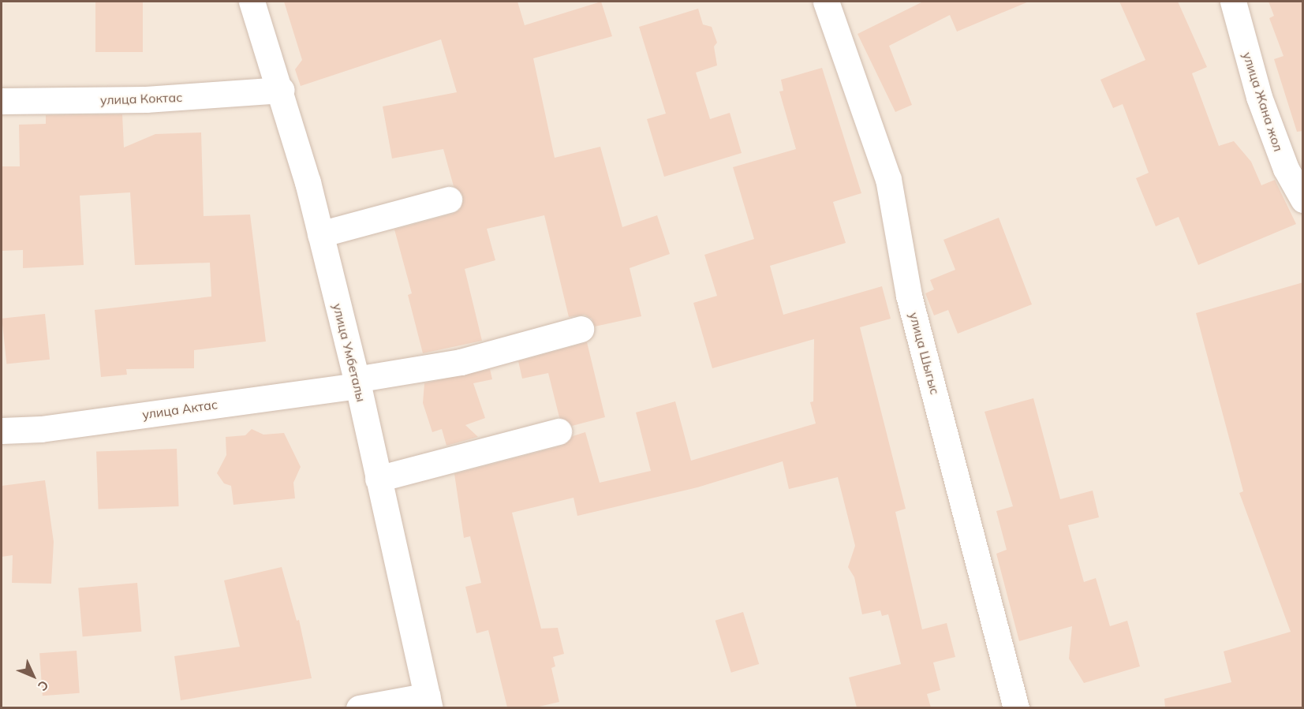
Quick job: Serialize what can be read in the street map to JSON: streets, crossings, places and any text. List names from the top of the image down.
{
  "streets": {
    "street": [
      "улица Коктас",
      "улица Жана жол",
      "улица Умбеталы",
      "улица Шыгыс",
      "улица Актас"
    ]
  },
  "crossings": [
    ["улица Коктас", "улица Умбеталы"],
    ["улица Умбеталы", "улица Актас"]
  ],
  "north": "bottom right"
}
